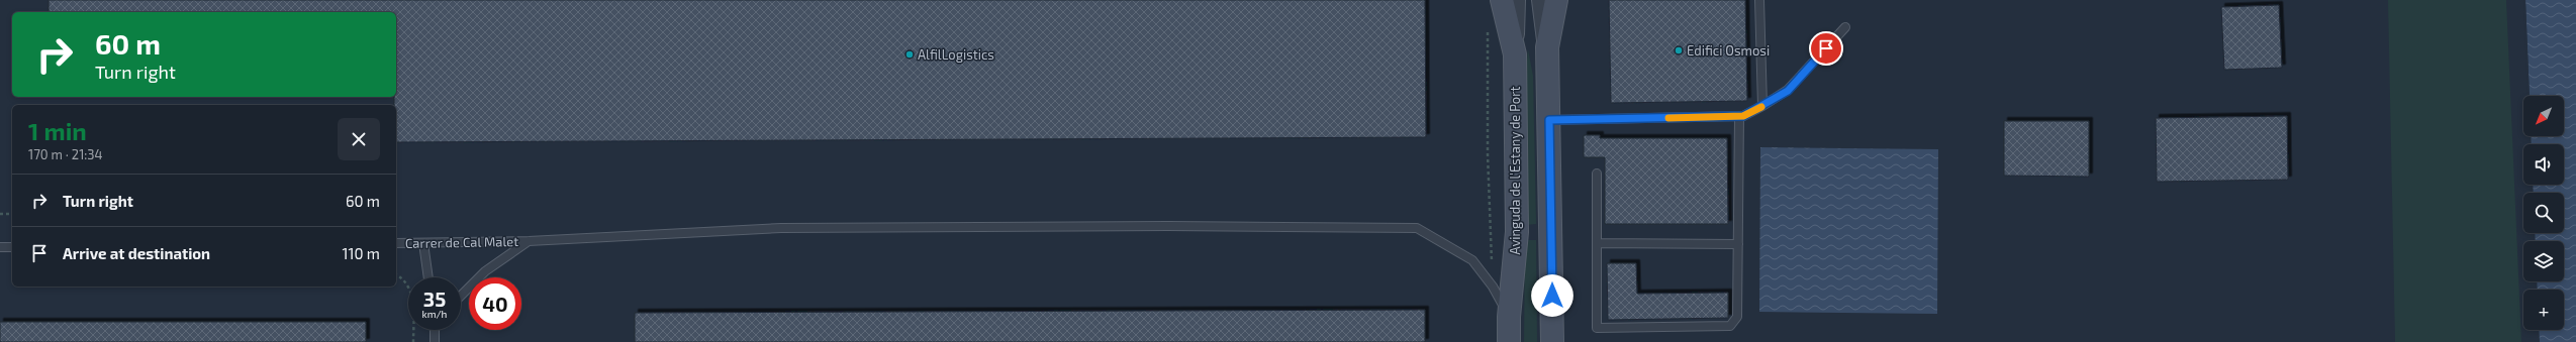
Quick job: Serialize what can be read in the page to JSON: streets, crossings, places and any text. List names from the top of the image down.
{
  "streets": {
    "street": ["Avinguda de l'Estany de Port"],
    "lane": ["Carrer de Cal Malet"]
  },
  "crossings": [
    ["Avinguda de l'Estany de Port", "Carrer de Cal Malet"]
  ],
  "places": ["Edifici Osmosi", "AlfilLogistics"],
  "north": "bottom left",
  "page": {
    "turn": ["60 m", "Turn right"],
    "map_buttons": "+",
    "heading": ["1 min", "170 m · 21:34"],
    "list": [
      {
        "name": "Turn right",
        "value": "60 m"
      },
      {
        "name": "Arrive at destination",
        "value": "110 m"
      }
    ],
    "speed": "35 km/h",
    "limit": "40"
  }
}
